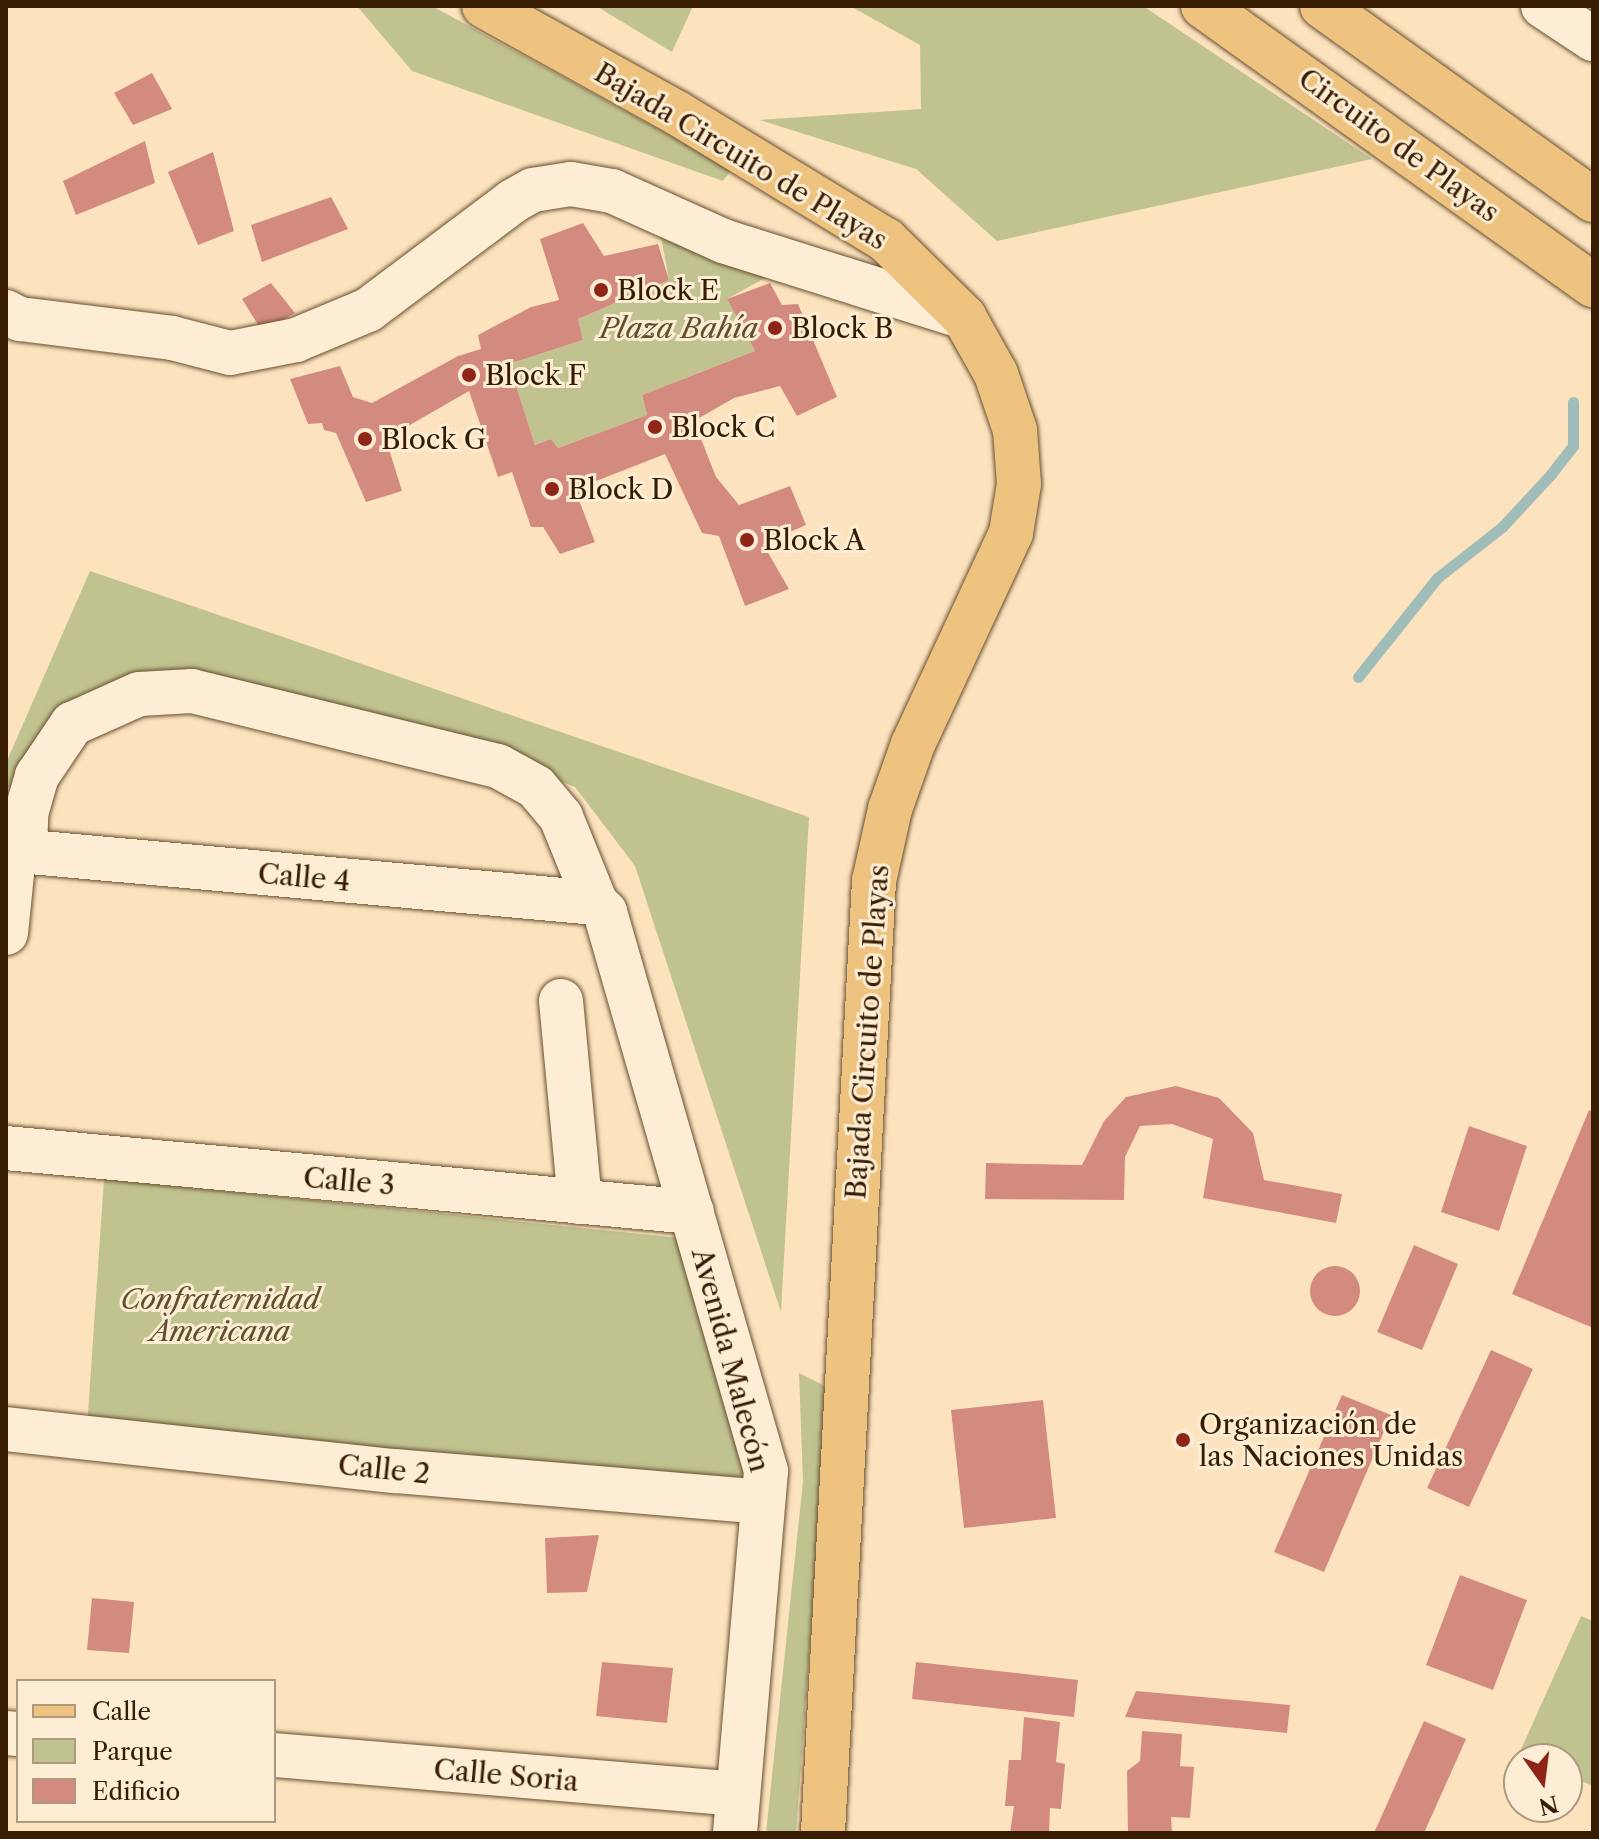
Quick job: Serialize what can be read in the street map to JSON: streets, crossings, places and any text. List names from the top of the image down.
{
  "streets": {
    "main road": ["Circuito de Playas", "Bajada Circuito de Playas"],
    "street": [
      "Calle 4",
      "Calle 3",
      "Avenida Malecón",
      "Calle 2",
      "Calle Soria"
    ]
  },
  "crossings": [
    ["Calle 4", "Avenida Malecón"],
    ["Calle 3", "Avenida Malecón"],
    ["Avenida Malecón", "Calle 2"],
    ["Avenida Malecón", "Calle Soria"]
  ],
  "parks": ["Plaza Bahía", "Confraternidad Americana"],
  "places": [
    "Block E",
    "Block B",
    "Block F",
    "Block C",
    "Block G",
    "Block D",
    "Block A",
    "Organización de las Naciones Unidas"
  ],
  "legend": ["Calle", "Parque", "Edificio"],
  "north": "bottom"
}
